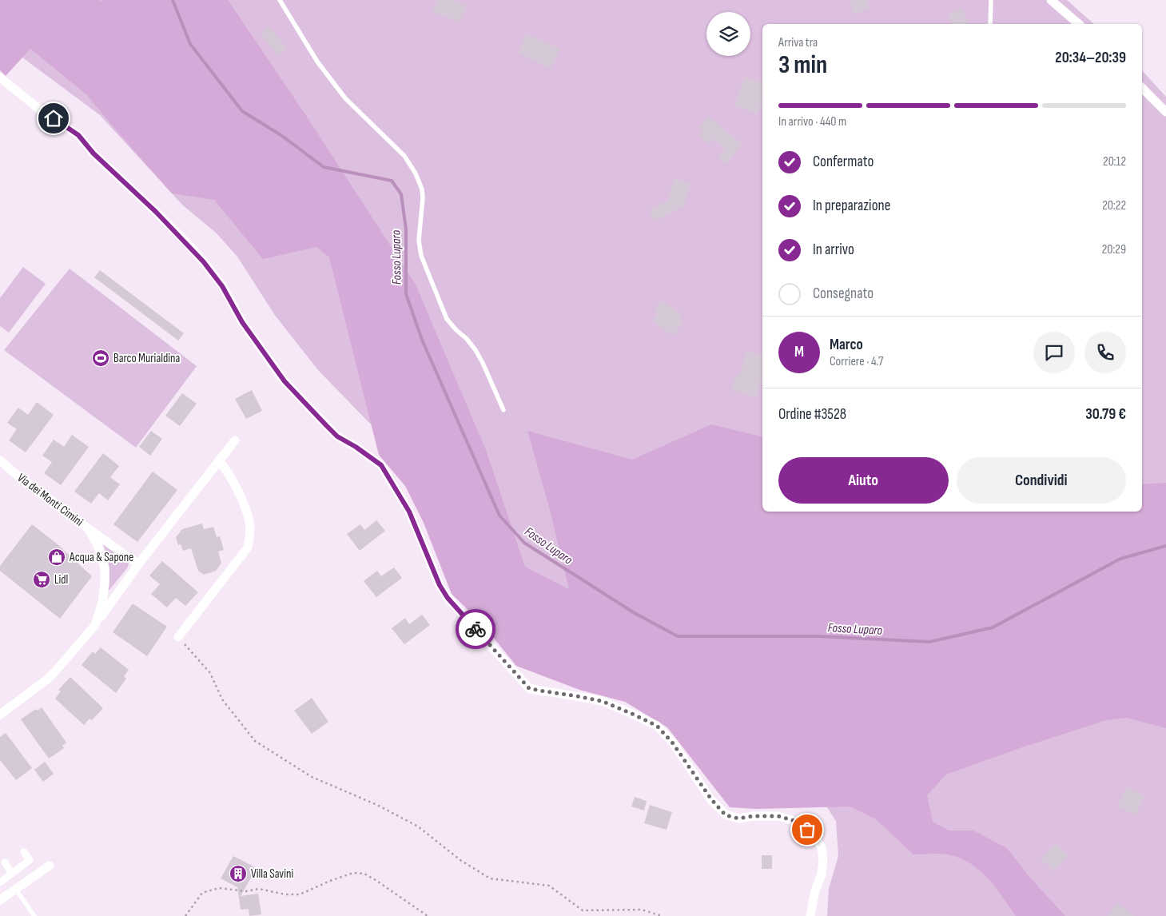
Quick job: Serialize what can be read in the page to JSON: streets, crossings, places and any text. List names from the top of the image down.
{
  "streets": {
    "street": ["Via dei Monti Cimini"]
  },
  "water": ["Fosso Luparo"],
  "places": {
    "sports": ["Barco Murialdina"],
    "shop": ["Acqua & Sapone"],
    "supermarket": ["Lidl"],
    "building": ["Villa Savini"]
  },
  "page": {
    "heading": ["3 min", "Arriva tra", "20:34–20:39"],
    "panel": [
      "Marco",
      "Corriere · 4.7",
      "Ordine #3528",
      "30.79 €"
    ],
    "bar": "In arrivo · 440 m",
    "list": [
      ["Confermato", "20:12"],
      ["In preparazione", "20:22"],
      ["In arrivo", "20:29"],
      "Consegnato"
    ],
    "round": "M",
    "buttons": ["Aiuto", "Condividi"]
  }
}
